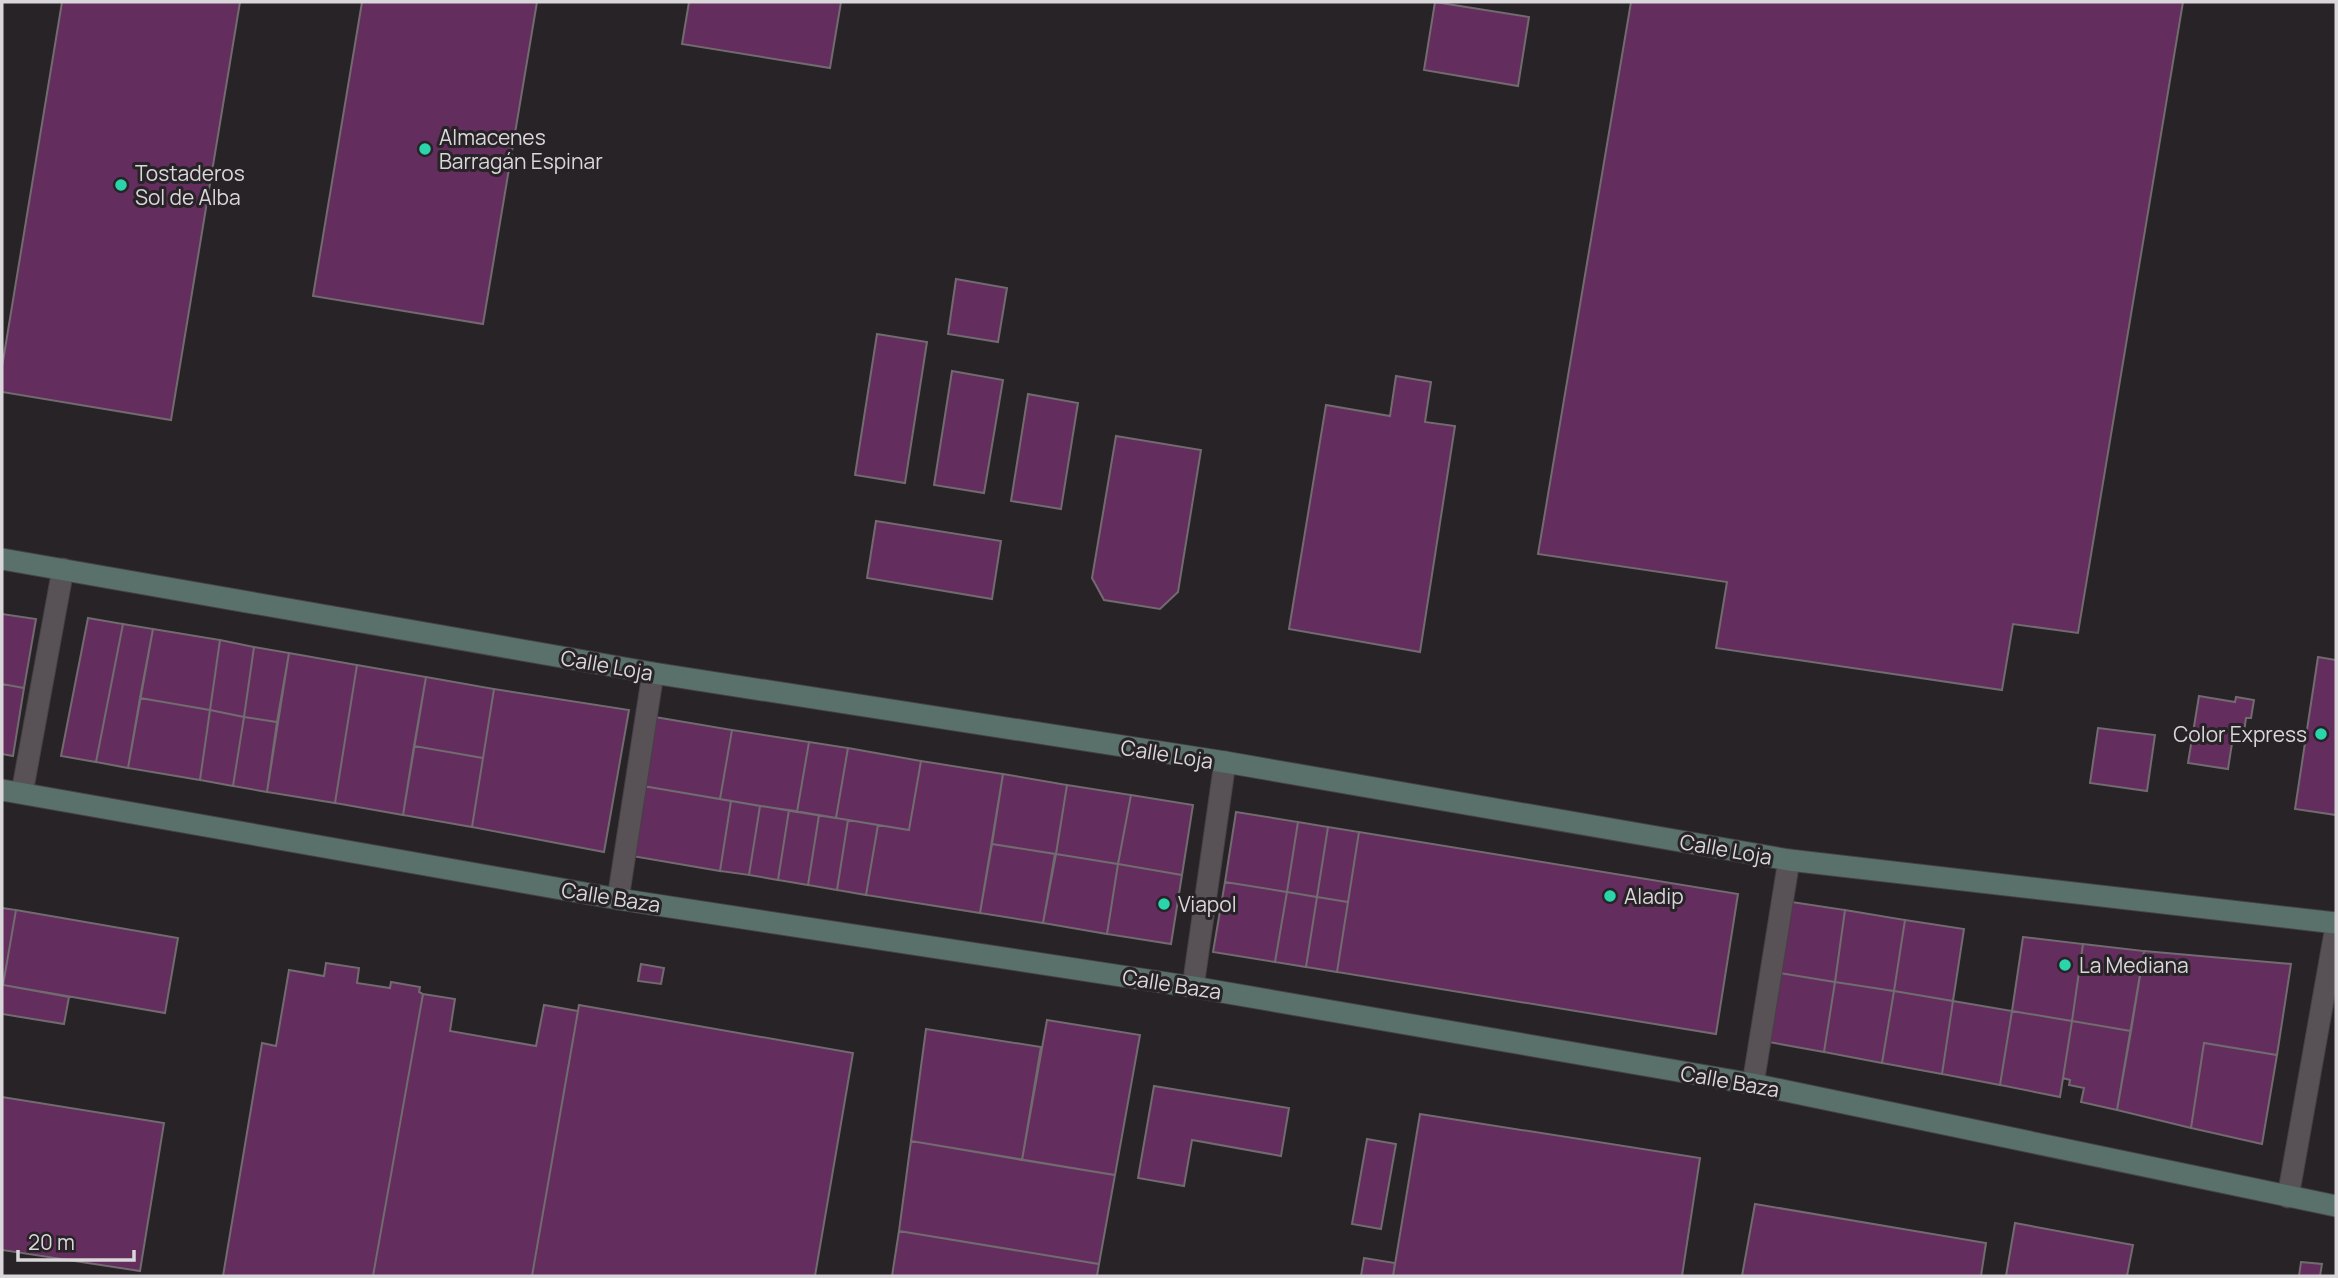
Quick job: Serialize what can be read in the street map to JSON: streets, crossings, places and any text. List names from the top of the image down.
{
  "streets": {
    "street": ["Calle Loja", "Calle Baza"]
  },
  "places": [
    "Almacenes Barragán Espinar",
    "Tostaderos Sol de Alba",
    "Color Express",
    "Aladip",
    "Viapol",
    "La Mediana"
  ],
  "scale_bar": "20 m"
}
